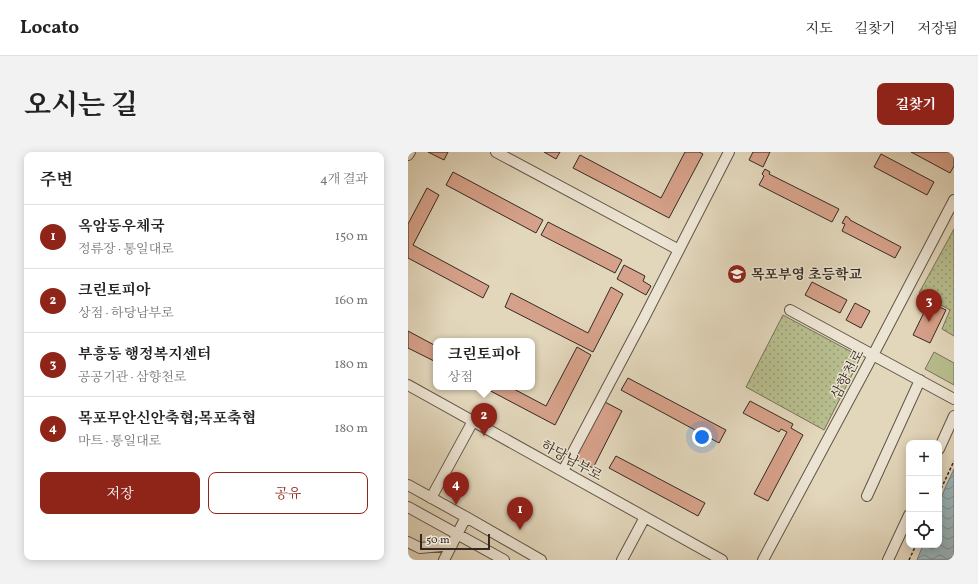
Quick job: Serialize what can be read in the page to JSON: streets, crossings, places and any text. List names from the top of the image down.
{
  "streets": {
    "street": ["삼향천로", "하당남부로"]
  },
  "places": {
    "school or university": ["목포부영 초등학교"]
  },
  "scale_bar": "50 m",
  "page": {
    "header": "Locato",
    "nav": ["지도", "길찾기", "저장됨"],
    "title": "오시는 길",
    "buttons": [
      "길찾기",
      ["저장", "공유"]
    ],
    "heading": ["주변", "4개 결과"],
    "list": [
      {
        "mark": "1",
        "name": "옥암동우체국",
        "note": "정류장 · 통일대로",
        "value": "150 m"
      },
      {
        "mark": "2",
        "name": "크린토피아",
        "note": "상점 · 하당남부로",
        "value": "160 m"
      },
      {
        "mark": "3",
        "name": "부흥동 행정복지센터",
        "note": "공공기관 · 삼향천로",
        "value": "180 m"
      },
      {
        "mark": "4",
        "name": "목포무안신안축협;목포축협",
        "note": "마트 · 통일대로",
        "value": "180 m"
      }
    ],
    "pins": [
      "3",
      "2",
      "4",
      "1"
    ],
    "popup": ["크린토피아", "상점"],
    "map_buttons": ["+", "−"],
    "scale": "50 m"
  }
}
